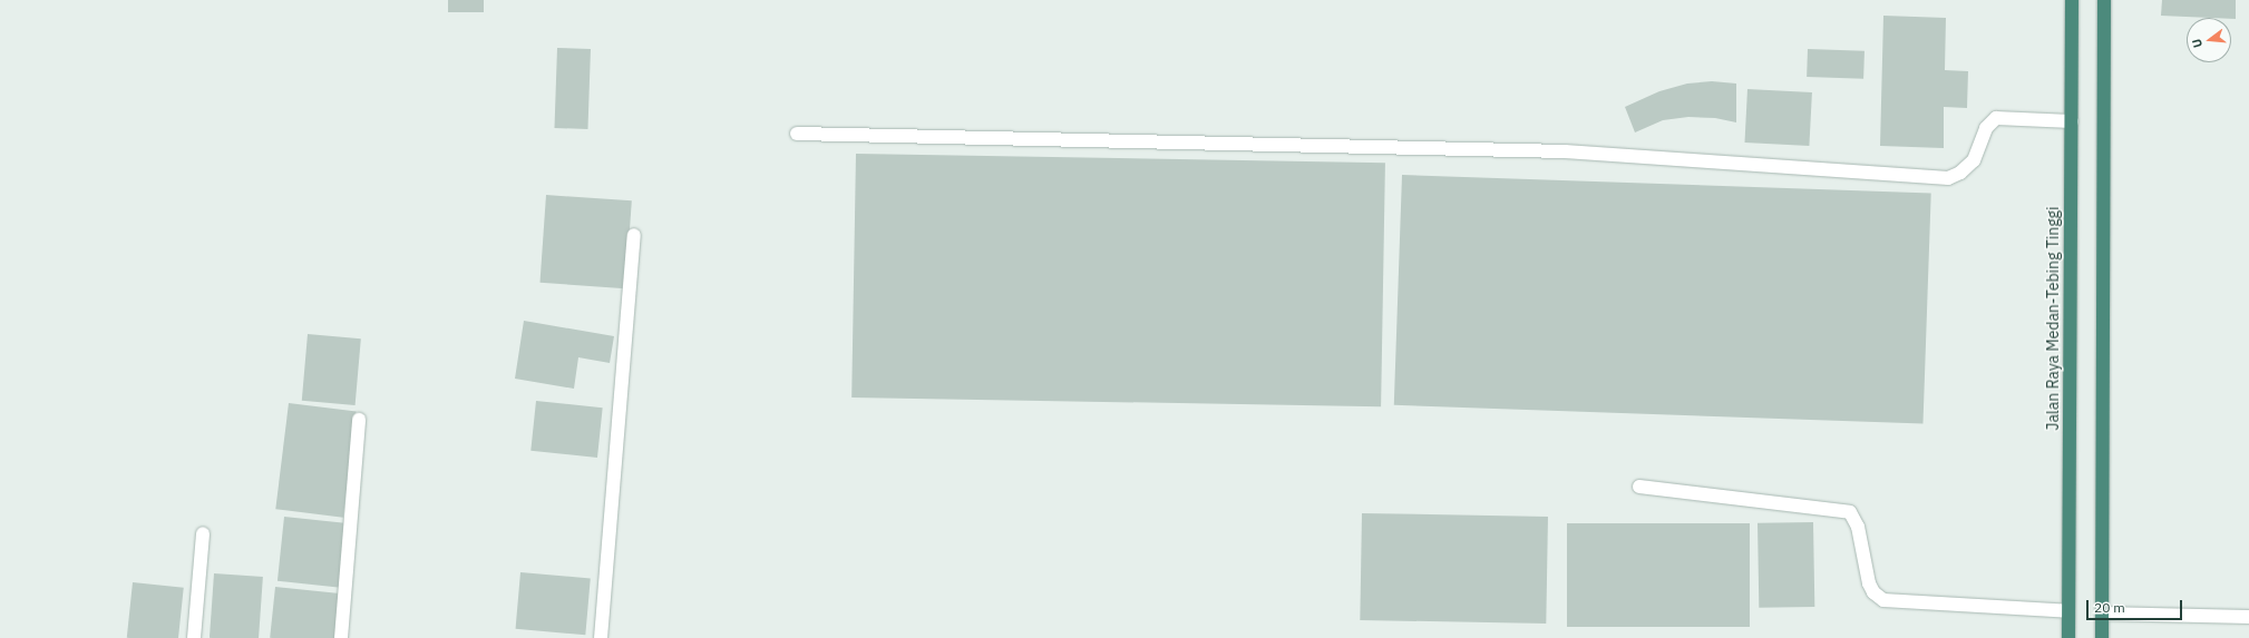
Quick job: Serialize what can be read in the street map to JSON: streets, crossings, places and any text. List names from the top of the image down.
{
  "streets": {
    "highway": ["Jalan Raya Medan-Tebing Tinggi"]
  },
  "scale_bar": "20 m",
  "north": "left"
}
